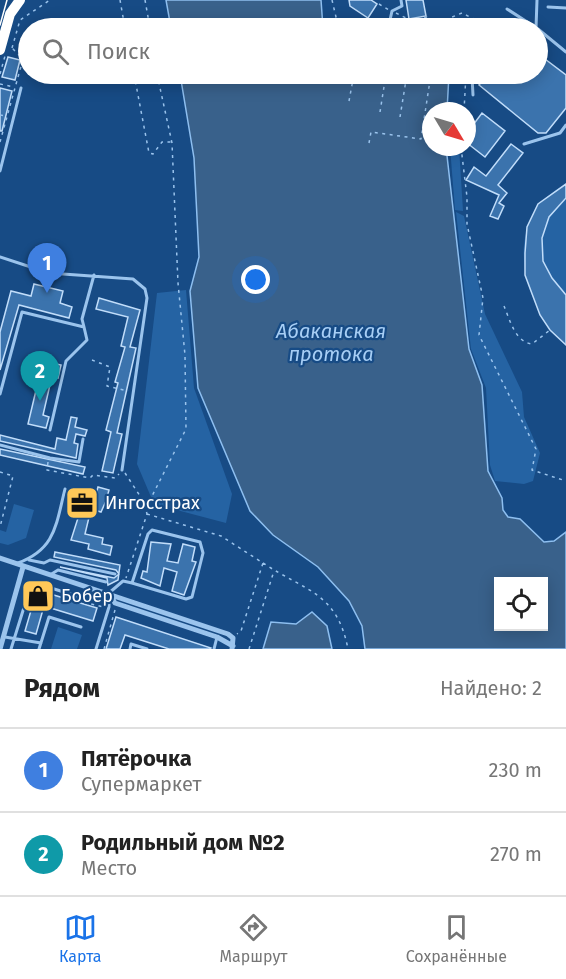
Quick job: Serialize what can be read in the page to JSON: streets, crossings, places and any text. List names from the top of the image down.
{
  "water": ["Абаканская протока"],
  "places": {
    "office": ["Ингосстрах"],
    "shop": ["Бобер"]
  },
  "north": "bottom right",
  "page": {
    "search": "Поиск",
    "pins": ["1", "2"],
    "heading": ["Рядом", "Найдено: 2"],
    "list": [
      {
        "mark": "1",
        "name": "Пятёрочка",
        "note": "Супермаркет",
        "value": "230 m"
      },
      {
        "mark": "2",
        "name": "Родильный дом №2",
        "note": "Место",
        "value": "270 m"
      }
    ],
    "nav": ["Карта", "Маршрут", "Сохранённые"]
  }
}
